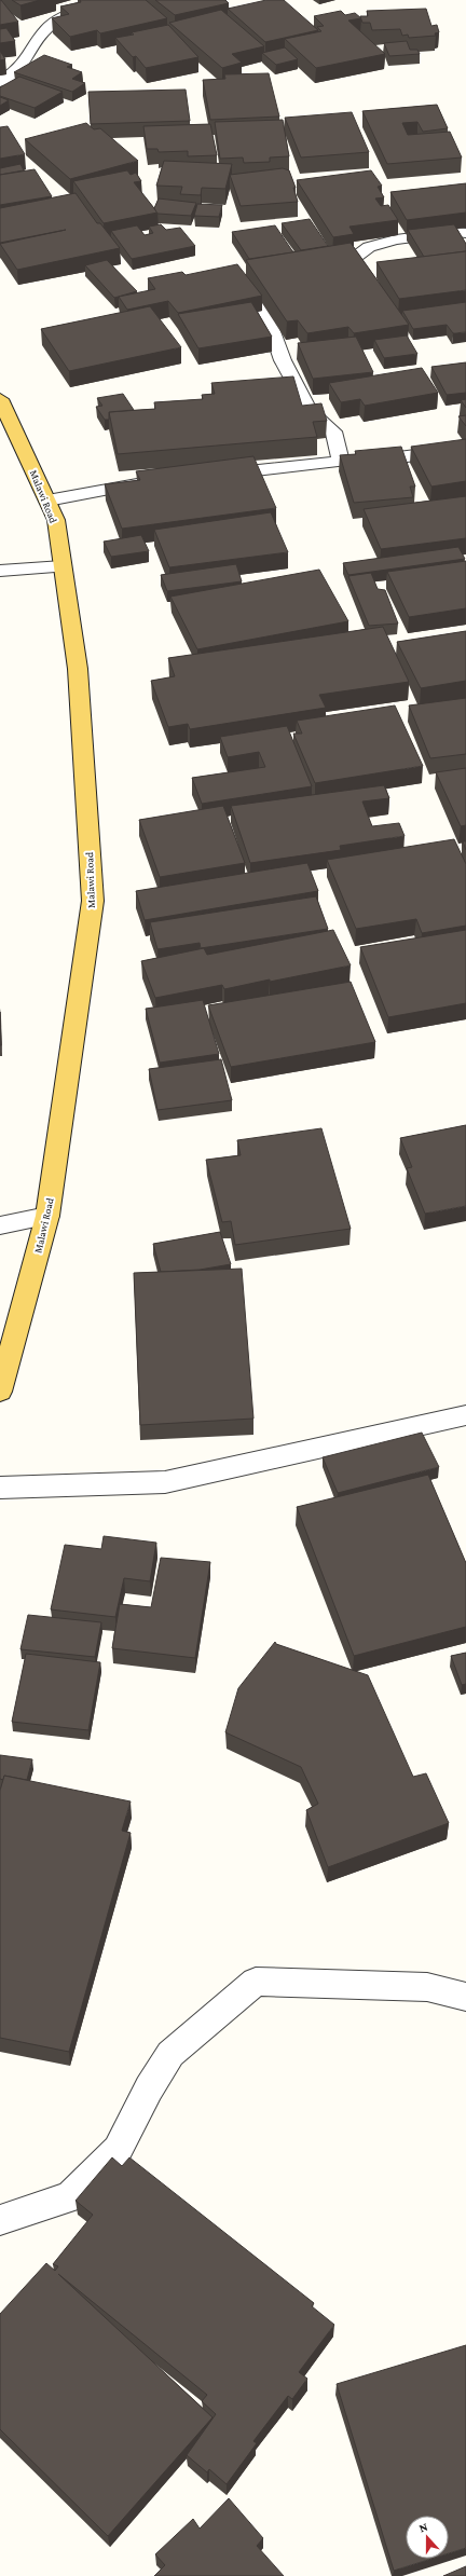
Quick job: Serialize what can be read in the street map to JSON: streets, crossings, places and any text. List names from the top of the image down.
{
  "streets": {
    "main road": ["Malawi Road"]
  },
  "north": "top"
}
